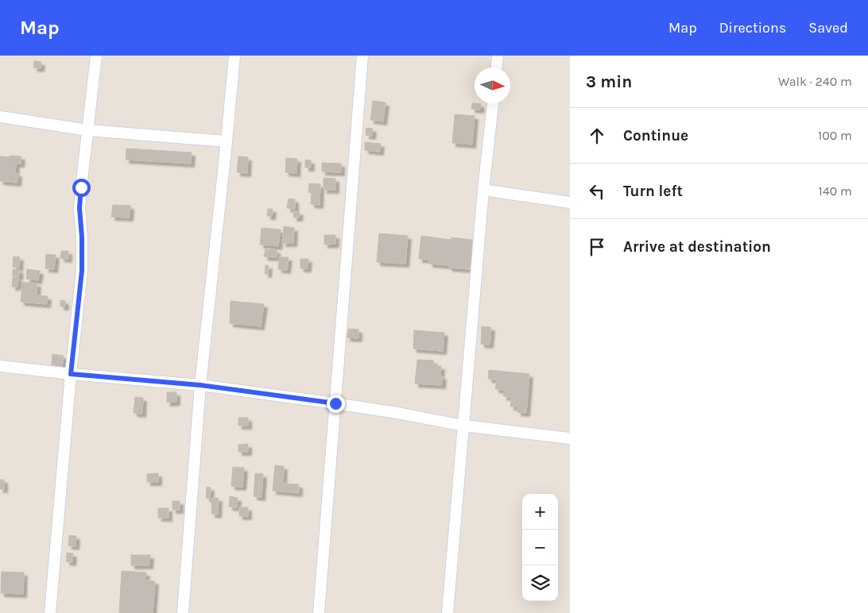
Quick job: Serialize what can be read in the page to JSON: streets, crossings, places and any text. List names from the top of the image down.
{
  "north": "right",
  "page": {
    "header": "Map",
    "nav": ["Map", "Directions", "Saved"],
    "heading": ["3 min", "Walk · 240 m"],
    "list": [
      ["Continue", "100 m"],
      ["Turn left", "140 m"],
      "Arrive at destination"
    ],
    "map_buttons": ["+", "−"]
  }
}
